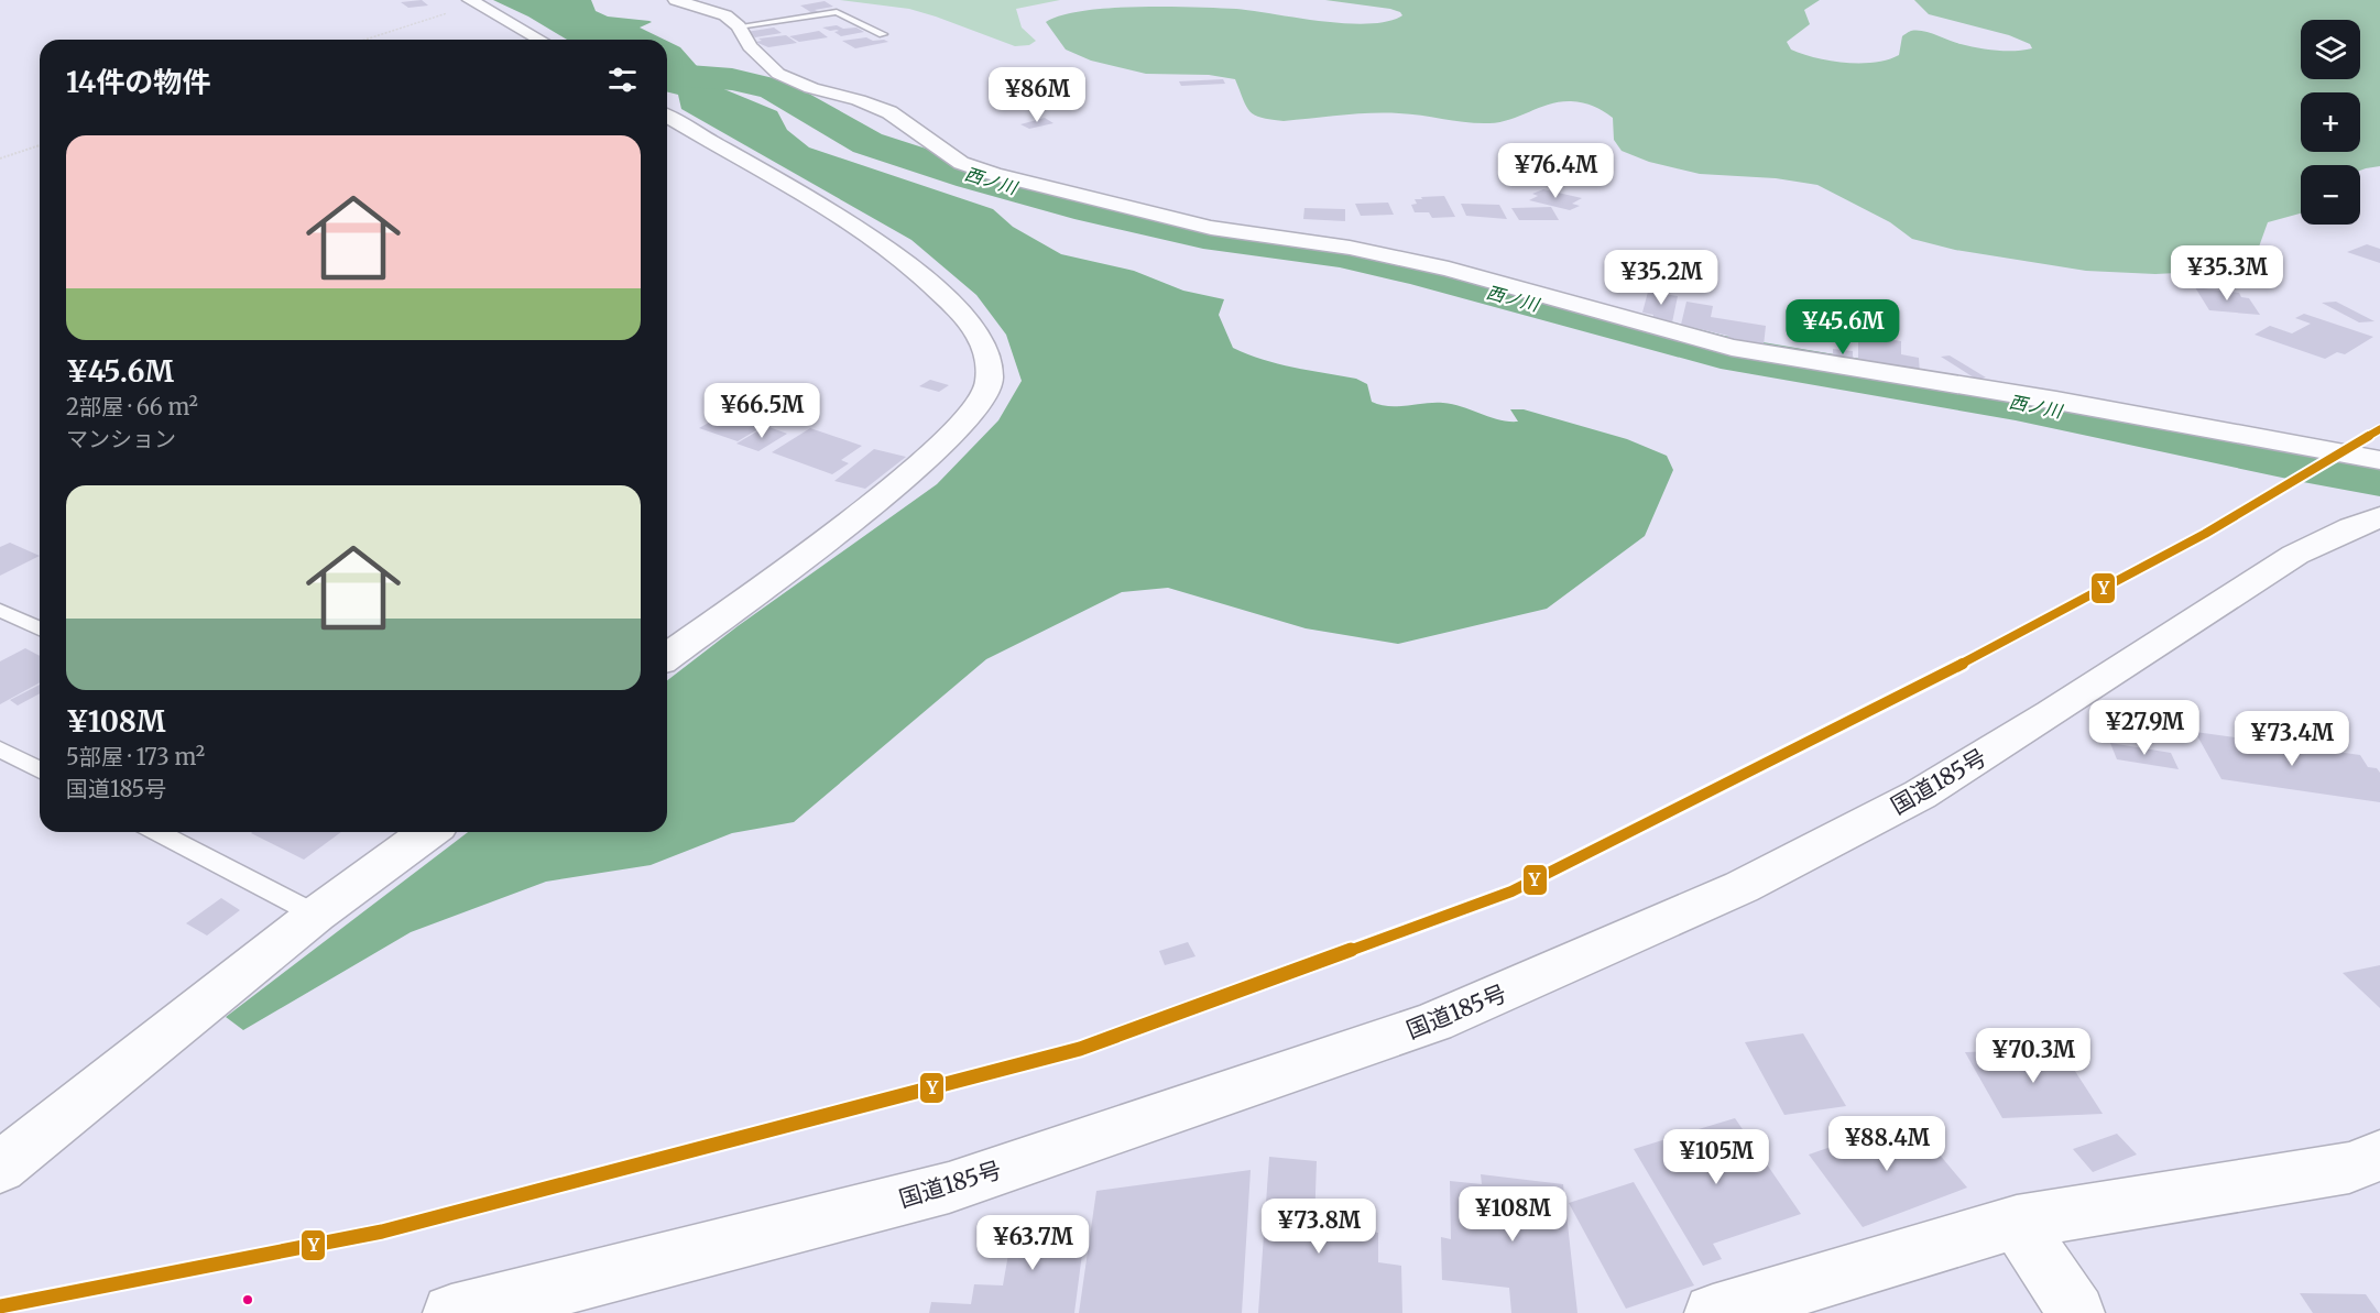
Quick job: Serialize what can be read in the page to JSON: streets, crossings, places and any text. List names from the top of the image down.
{
  "streets": {
    "main road": ["国道185号"]
  },
  "water": ["西ノ川"],
  "lines": ["transit line Y"],
  "page": {
    "map_buttons": ["+", "−"],
    "heading": "14件の物件",
    "price": [
      "¥86M",
      "¥76.4M",
      "¥35.3M",
      "¥35.2M",
      "¥45.6M",
      "¥66.5M",
      "¥27.9M",
      "¥73.4M",
      "¥70.3M",
      "¥88.4M",
      "¥105M",
      "¥108M",
      "¥73.8M",
      "¥63.7M"
    ],
    "list": [
      {
        "name": "¥45.6M",
        "note": "2部屋 · 66 m² · マンション"
      },
      {
        "name": "¥108M",
        "note": "5部屋 · 173 m² · 国道185号"
      }
    ]
  }
}
